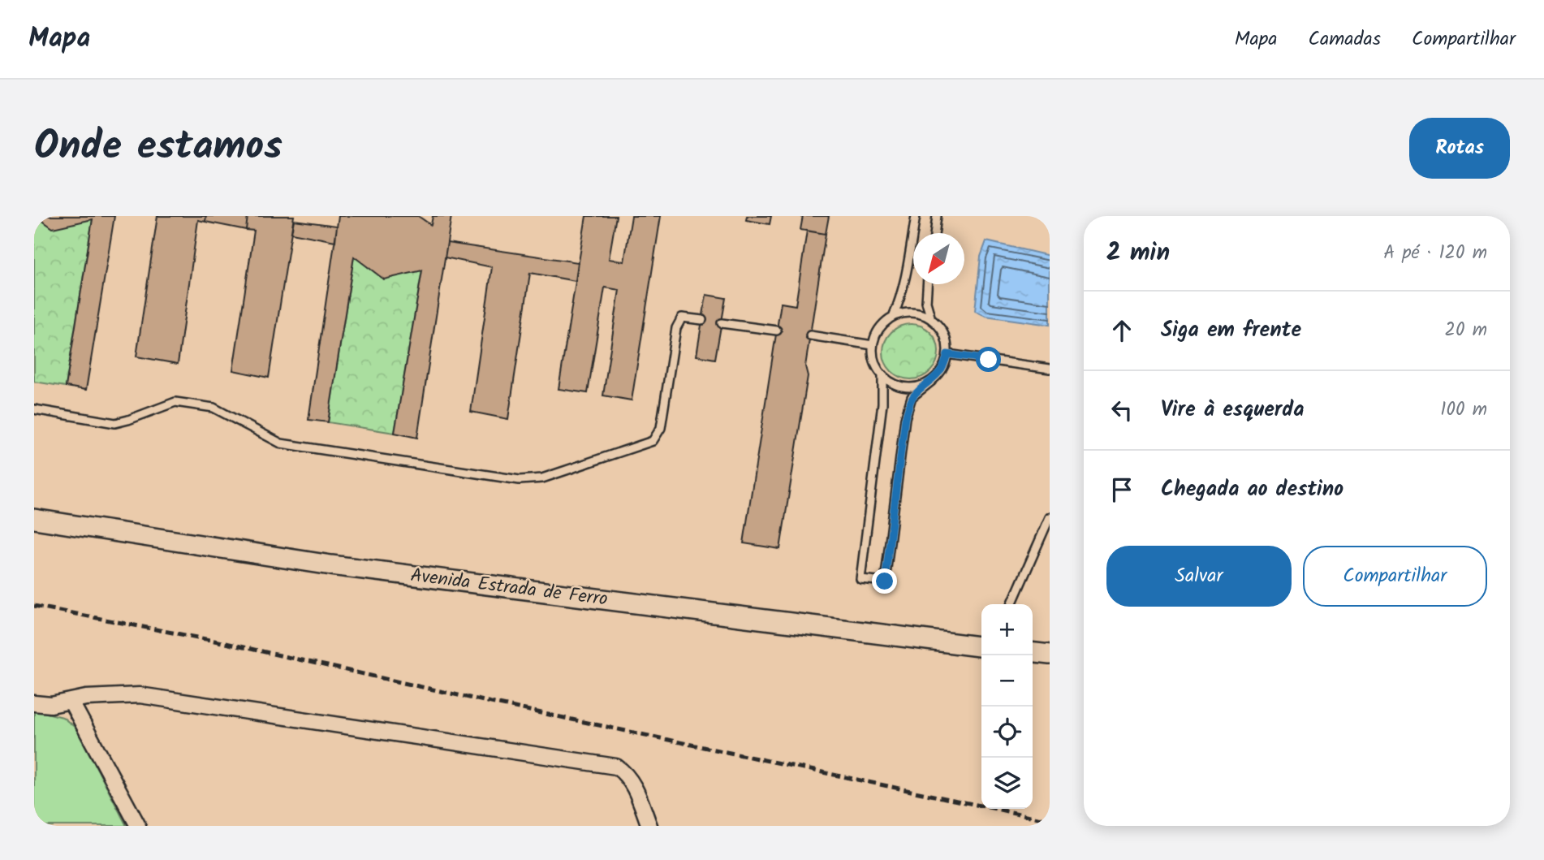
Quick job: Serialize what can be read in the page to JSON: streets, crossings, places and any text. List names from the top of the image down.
{
  "streets": {
    "street": ["Avenida Estrada de Ferro"]
  },
  "north": "bottom left",
  "page": {
    "header": "Mapa",
    "nav": ["Mapa", "Camadas", "Compartilhar"],
    "title": "Onde estamos",
    "buttons": [
      "Rotas",
      ["Salvar", "Compartilhar"]
    ],
    "heading": ["2 min", "A pé · 120 m"],
    "list": [
      ["Siga em frente", "20 m"],
      ["Vire à esquerda", "100 m"],
      "Chegada ao destino"
    ],
    "map_buttons": ["+", "−"]
  }
}
